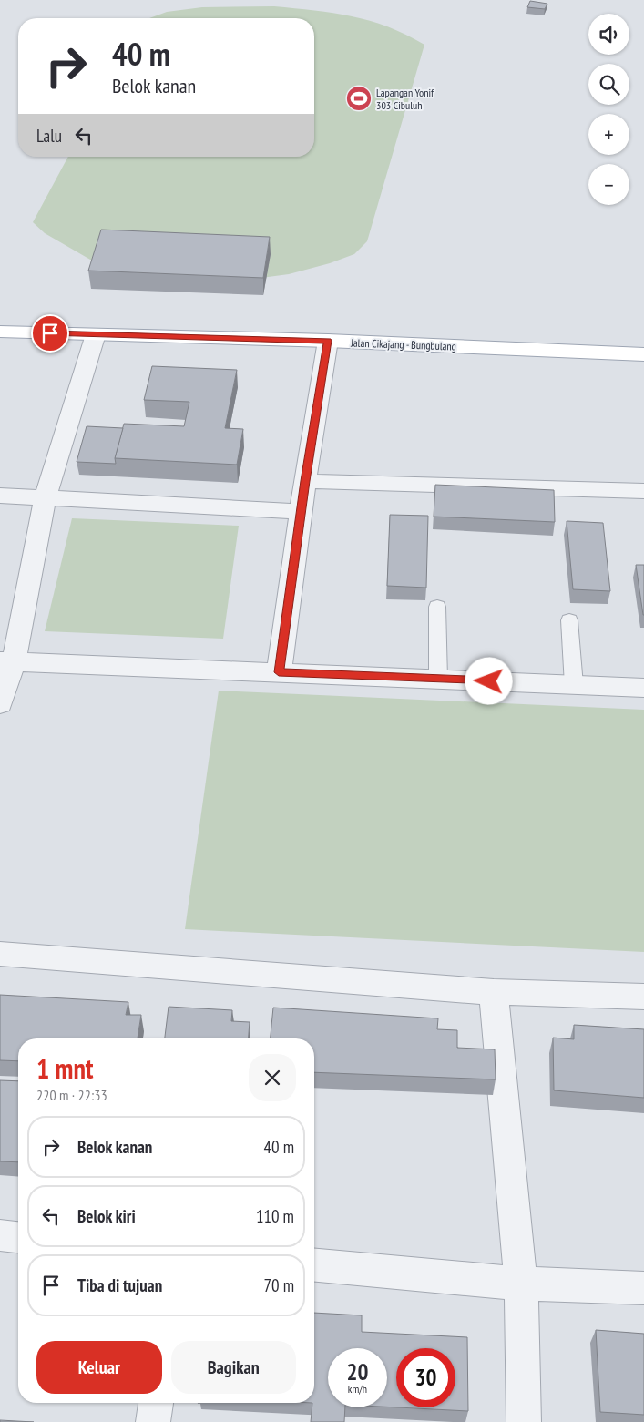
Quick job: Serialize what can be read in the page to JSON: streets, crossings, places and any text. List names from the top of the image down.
{
  "streets": {
    "main road": ["Jalan Cikajang - Bungbulang"]
  },
  "places": {
    "sports": ["Lapangan Yonif 303 Cibuluh"]
  },
  "page": {
    "map_buttons": ["+", "−"],
    "turn": ["40 m", "Belok kanan"],
    "then": "Lalu",
    "heading": ["1 mnt", "220 m · 22:33"],
    "list": [
      {
        "name": "Belok kanan",
        "value": "40 m"
      },
      {
        "name": "Belok kiri",
        "value": "110 m"
      },
      {
        "name": "Tiba di tujuan",
        "value": "70 m"
      }
    ],
    "buttons": ["Keluar", "Bagikan"],
    "speed": "20 km/h",
    "limit": "30"
  }
}
